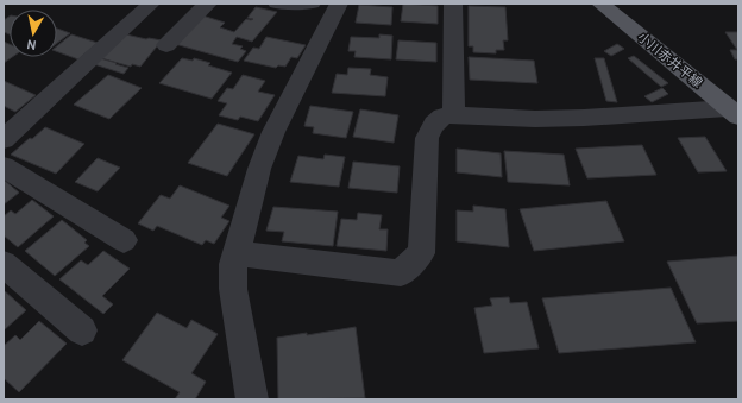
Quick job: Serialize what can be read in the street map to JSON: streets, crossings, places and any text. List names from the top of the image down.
{
  "streets": {
    "main road": ["小川赤井平線"]
  },
  "north": "bottom"
}
